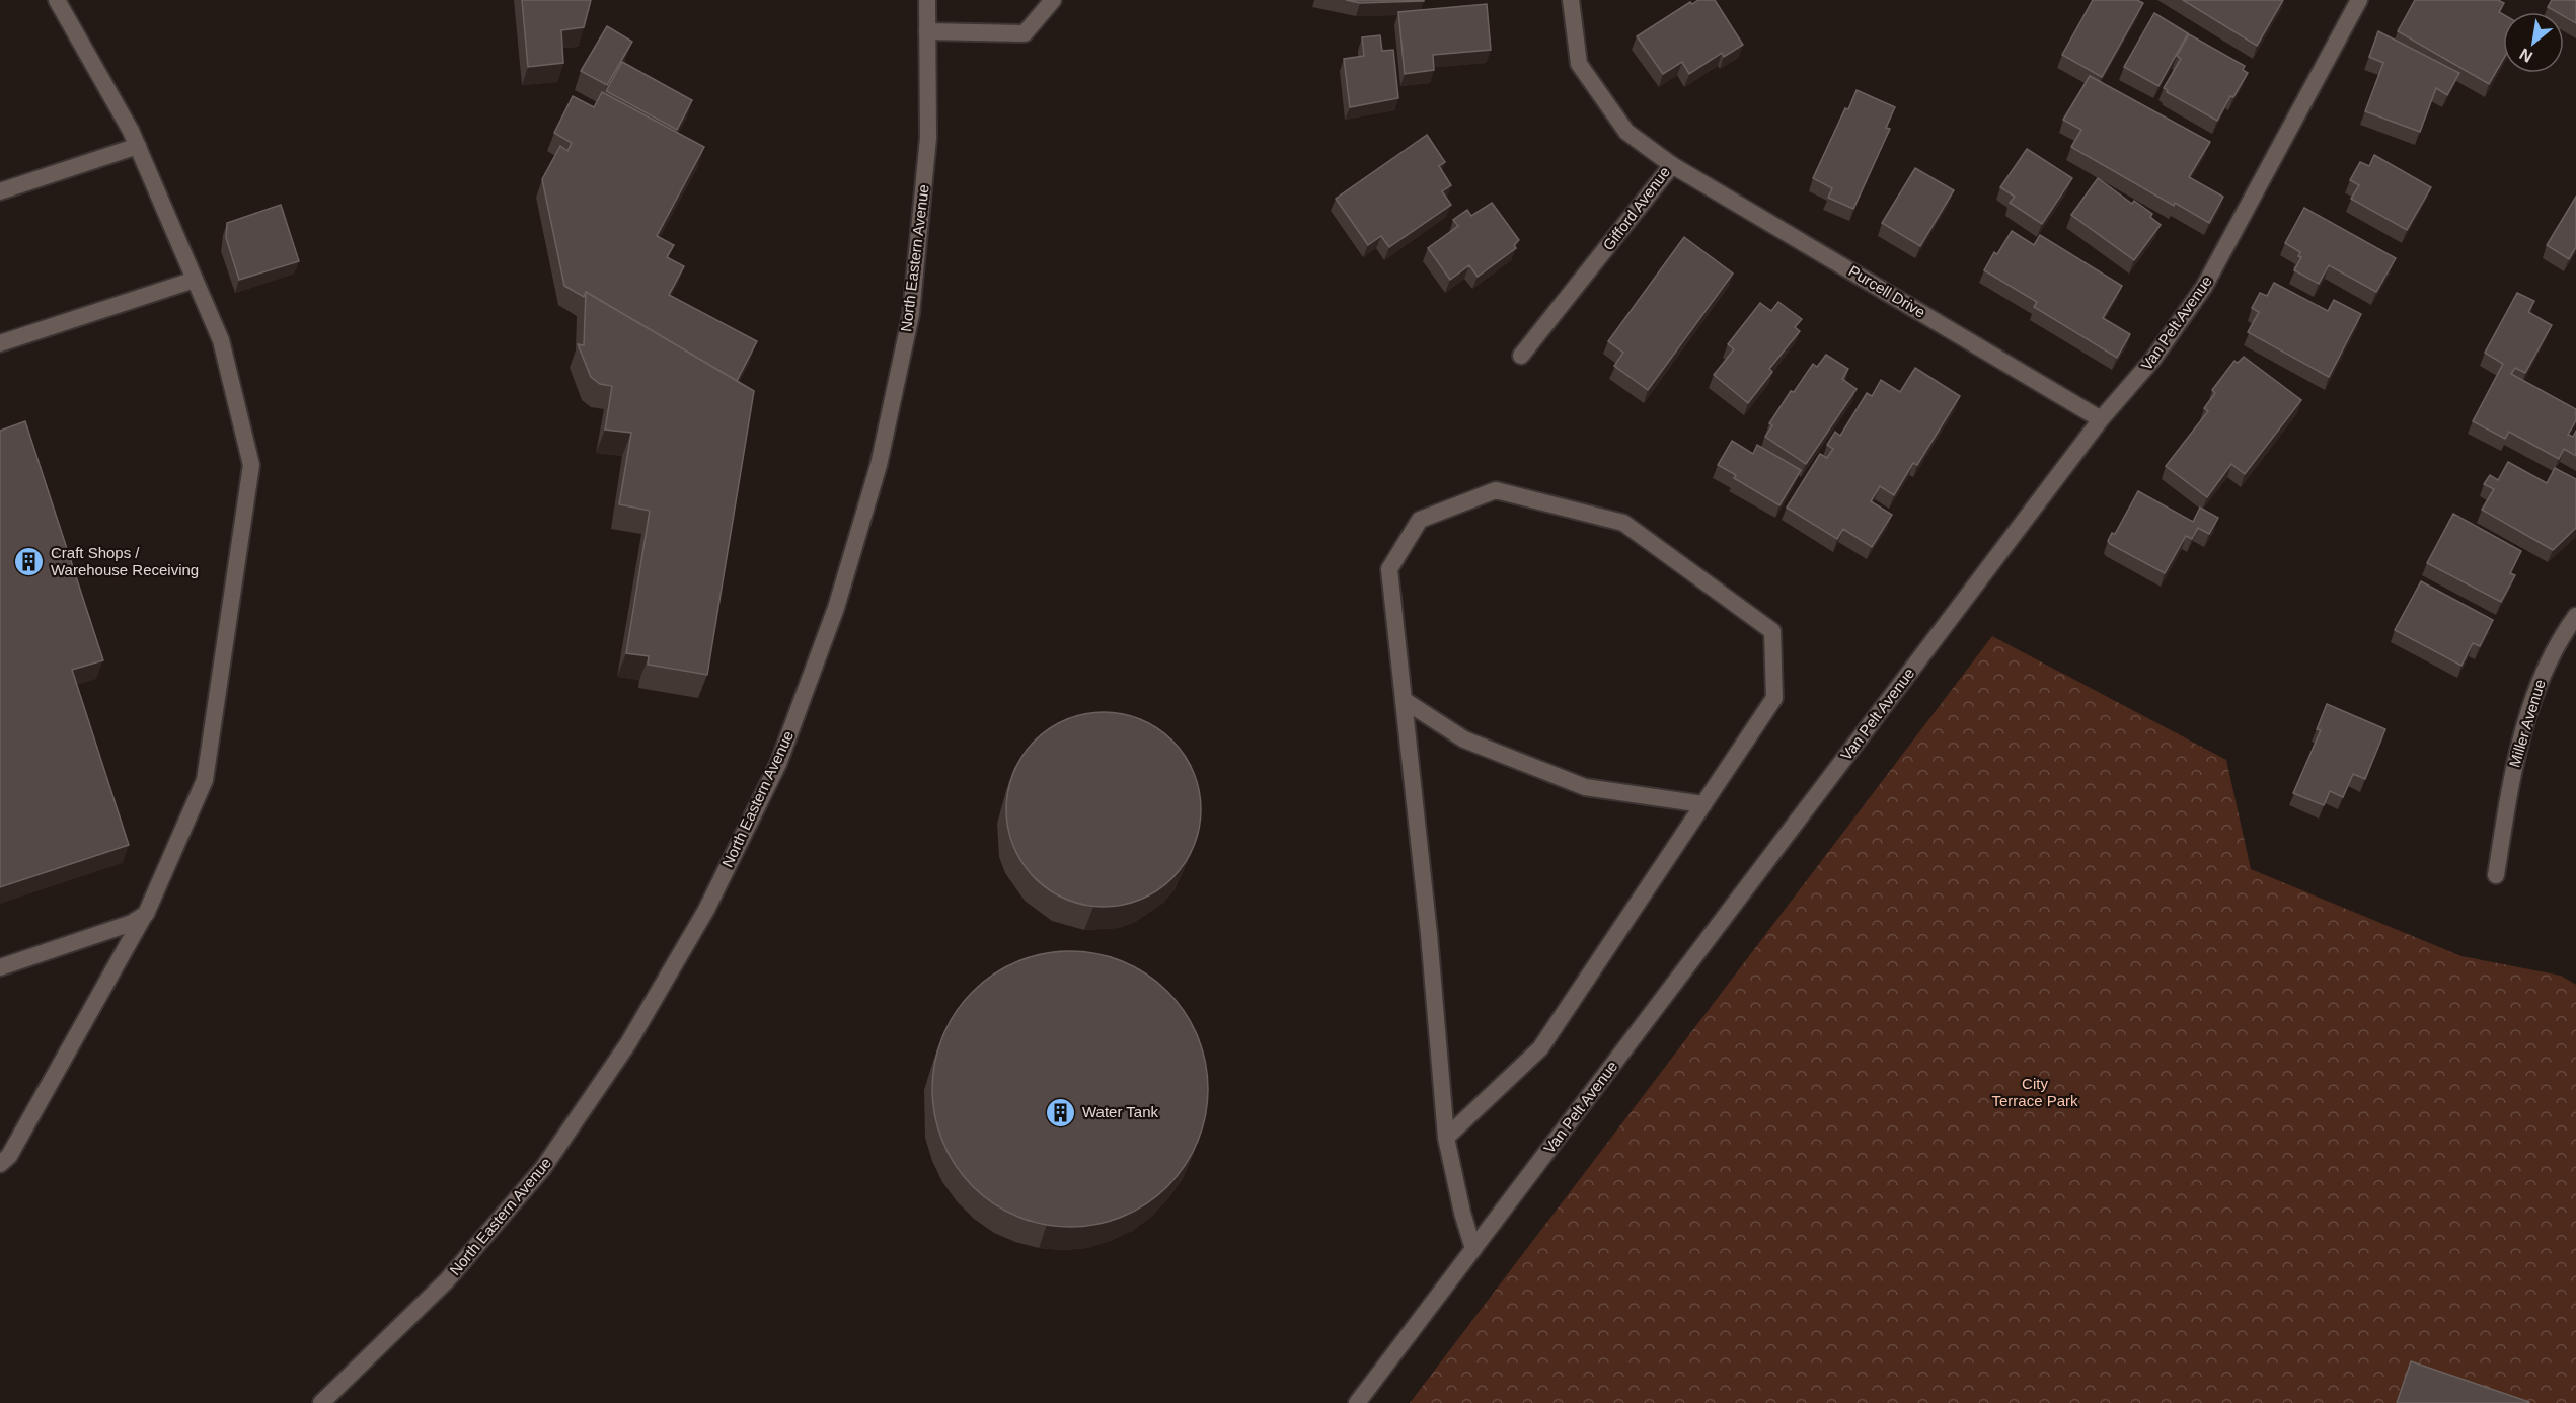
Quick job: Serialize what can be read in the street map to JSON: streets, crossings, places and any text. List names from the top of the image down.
{
  "streets": {
    "street": [
      "Gifford Avenue",
      "North Eastern Avenue",
      "Purcell Drive",
      "Van Pelt Avenue",
      "Miller Avenue"
    ]
  },
  "crossings": [
    ["Gifford Avenue", "Purcell Drive"],
    ["Purcell Drive", "Van Pelt Avenue"]
  ],
  "parks": ["City Terrace Park"],
  "places": {
    "building": ["Craft Shops / Warehouse Receiving", "Water Tank"]
  },
  "north": "bottom left"
}
